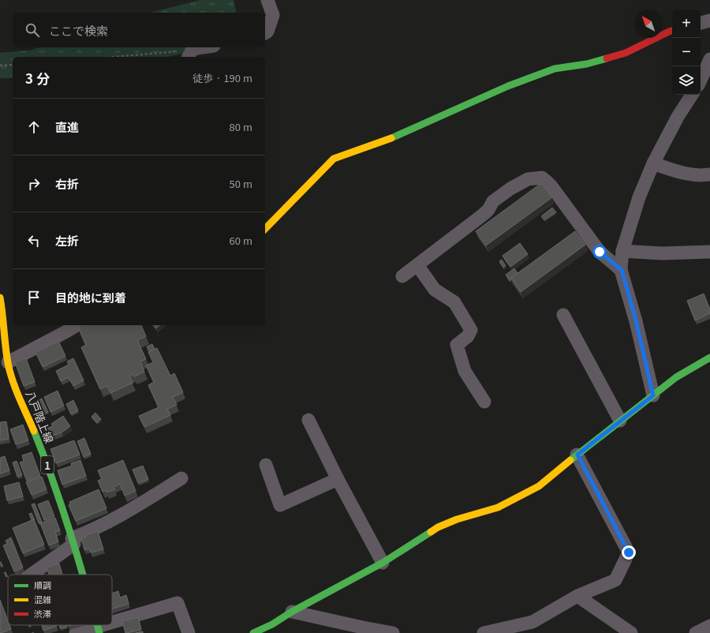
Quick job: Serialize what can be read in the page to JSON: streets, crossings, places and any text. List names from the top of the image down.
{
  "streets": {
    "street": ["八戸階上線", "1"]
  },
  "legend": ["順調", "混雑", "渋滞"],
  "north": "top left",
  "page": {
    "map_buttons": ["+", "−"],
    "search": "ここで検索",
    "heading": ["3 分", "徒歩 · 190 m"],
    "list": [
      ["直進", "80 m"],
      ["右折", "50 m"],
      ["左折", "60 m"],
      "目的地に到着"
    ]
  }
}
